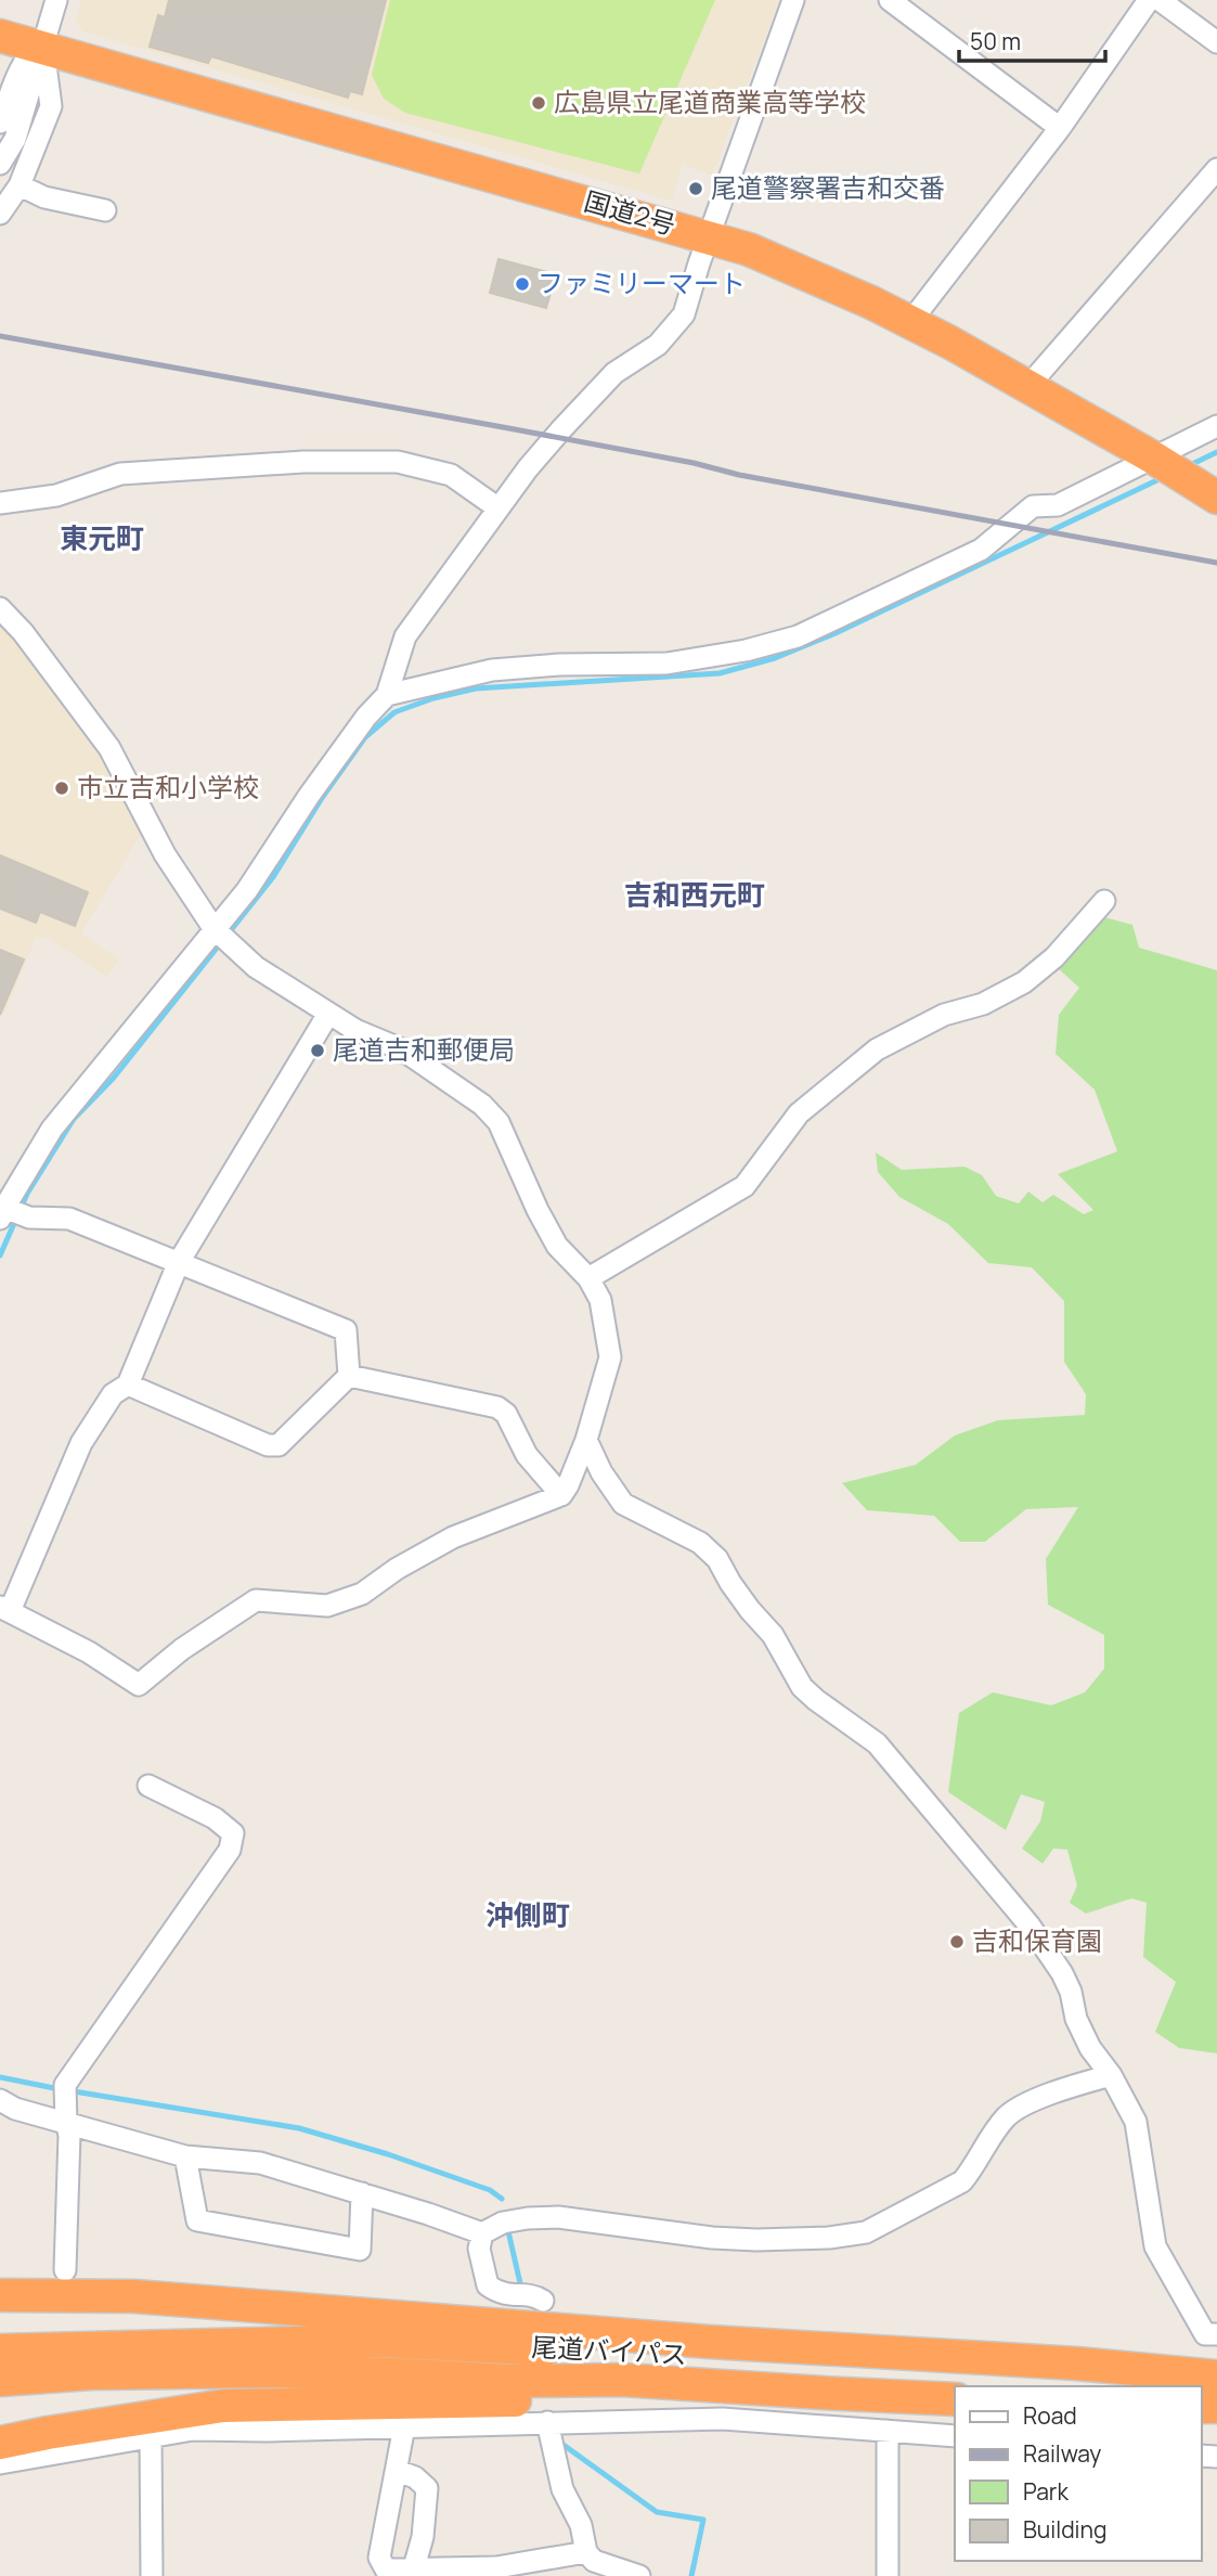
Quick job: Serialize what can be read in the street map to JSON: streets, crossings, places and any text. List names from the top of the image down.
{
  "streets": {
    "highway": ["国道2号", "尾道バイパス"]
  },
  "districts": ["東元町", "吉和西元町", "沖側町"],
  "places": [
    "広島県立尾道商業高等学校",
    "尾道警察署吉和交番",
    "ファミリーマート",
    "市立吉和小学校",
    "尾道吉和郵便局",
    "吉和保育園"
  ],
  "legend": [
    "Road",
    "Railway",
    "Park",
    "Building"
  ],
  "scale_bar": "50 m"
}
